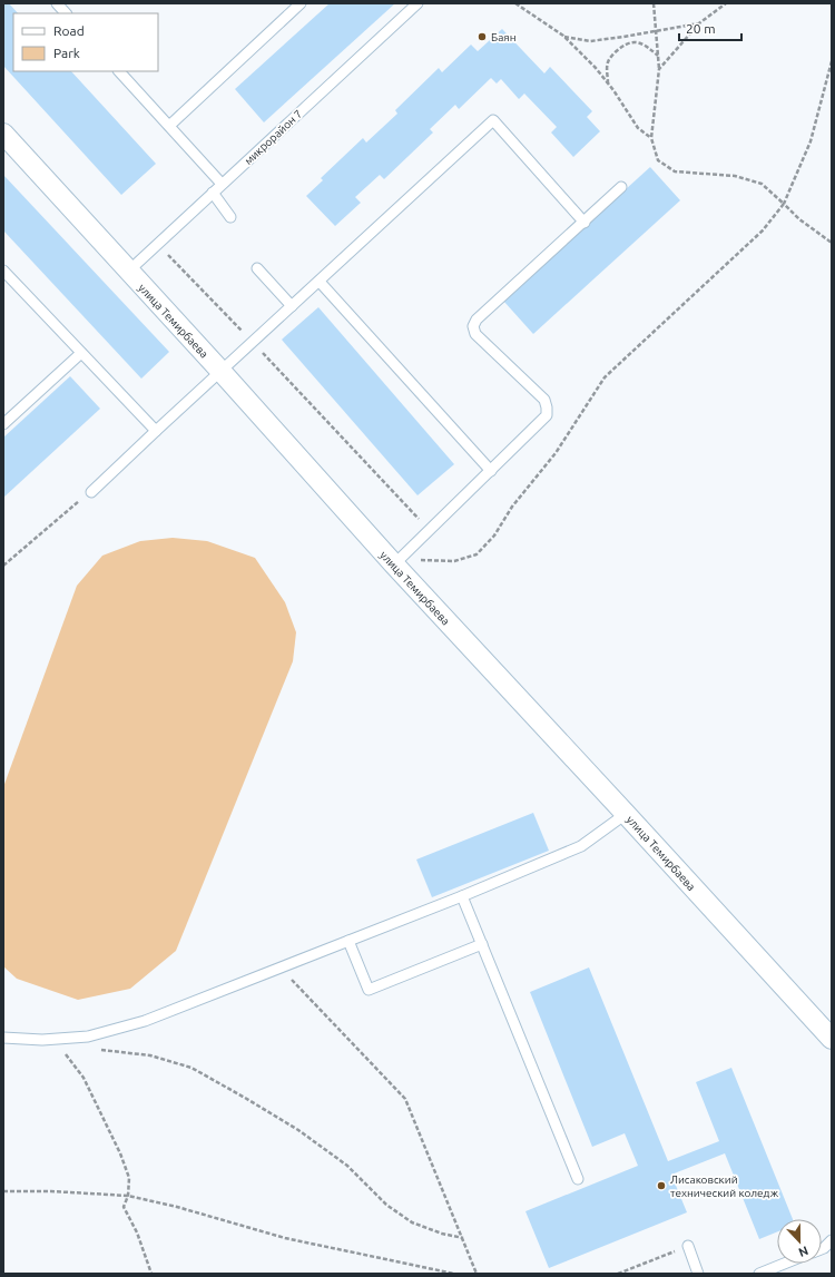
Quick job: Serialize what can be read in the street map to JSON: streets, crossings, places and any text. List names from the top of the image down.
{
  "streets": {
    "street": ["улица Темирбаева"],
    "lane": ["микрорайон 7"]
  },
  "crossings": [
    ["микрорайон 7", "улица Темирбаева"]
  ],
  "places": ["Баян", "Лисаковский технический коледж"],
  "legend": ["Road", "Park"],
  "scale_bar": "20 m",
  "north": "bottom"
}
